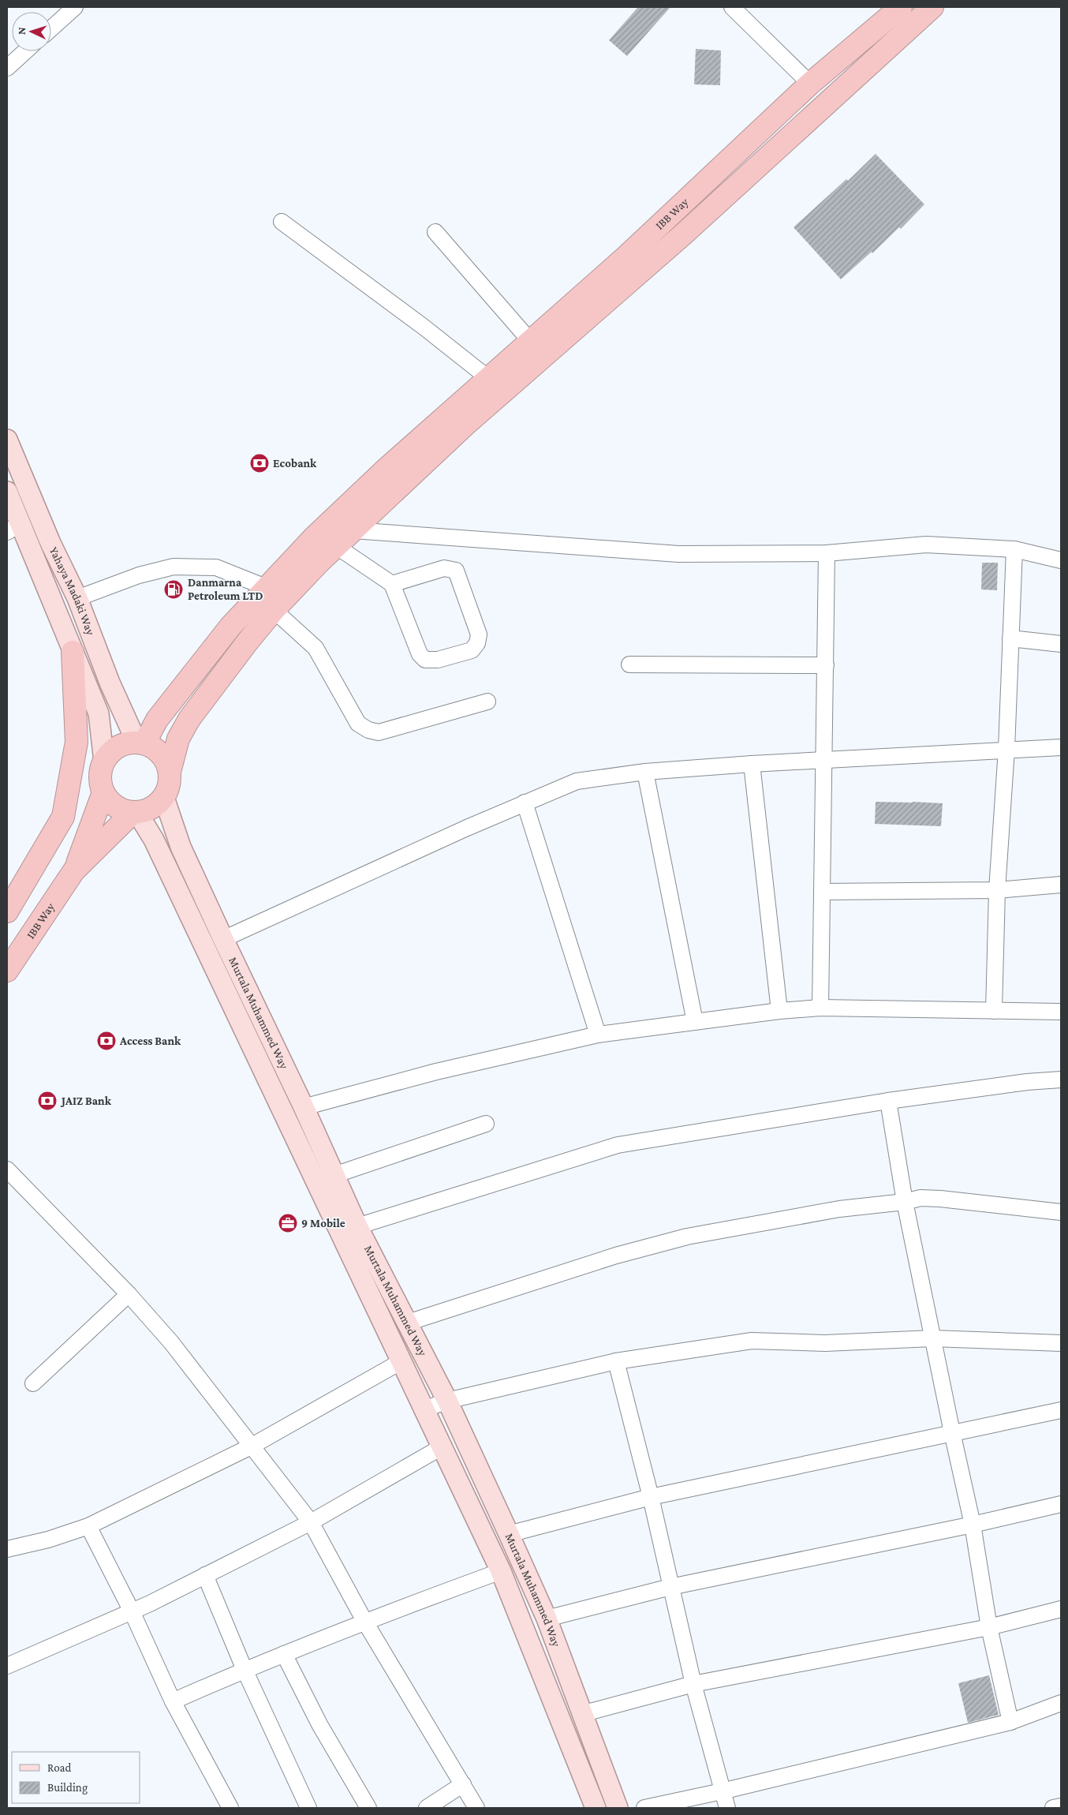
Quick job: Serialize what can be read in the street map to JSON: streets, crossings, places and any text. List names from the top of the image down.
{
  "streets": {
    "highway": ["IBB Way"],
    "main road": ["Yahaya Madaki Way", "Murtala Muhammed Way"]
  },
  "crossings": [
    ["IBB Way", "Yahaya Madaki Way"],
    ["IBB Way", "Murtala Muhammed Way"],
    ["Yahaya Madaki Way", "Murtala Muhammed Way"]
  ],
  "places": {
    "bank": ["Ecobank", "Access Bank", "JAIZ Bank"],
    "fuel station": ["Danmarna Petroleum LTD"],
    "office": ["9 Mobile"]
  },
  "legend": ["Road", "Building"],
  "north": "left"
}
